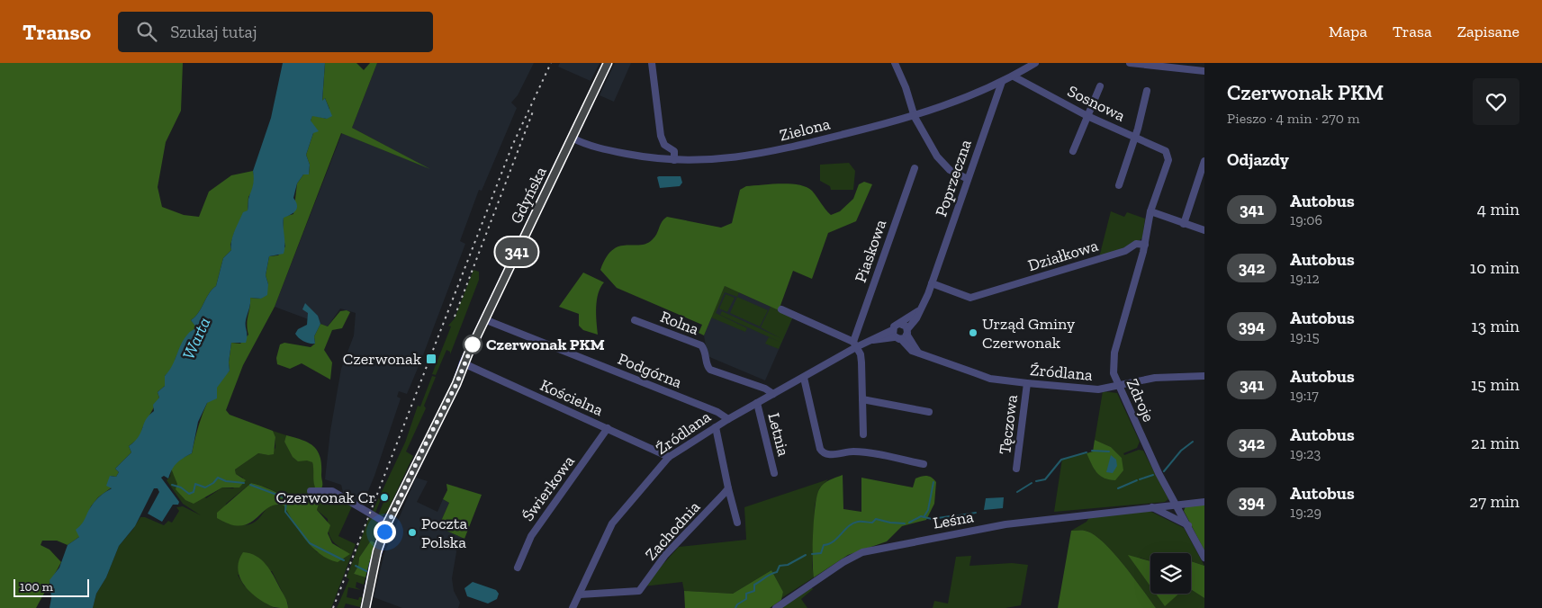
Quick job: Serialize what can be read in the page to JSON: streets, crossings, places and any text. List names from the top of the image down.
{
  "streets": {
    "main road": ["Gdyńska"],
    "street": [
      "Sosnowa",
      "Zielona",
      "Poprzeczna",
      "Piaskowa",
      "Działkowa",
      "Rolna",
      "Podgórna",
      "Źródlana",
      "Kościelna",
      "Zdroje",
      "Tęczowa",
      "Letnia",
      "Świerkowa",
      "Leśna",
      "Zachodnia"
    ]
  },
  "crossings": [
    ["Sosnowa", "Zielona"],
    ["Zielona", "Poprzeczna"],
    ["Zielona", "Gdyńska"],
    ["Poprzeczna", "Działkowa"],
    ["Gdyńska", "Podgórna"],
    ["Gdyńska", "Kościelna"],
    ["Piaskowa", "Źródlana"],
    ["Działkowa", "Zdroje"],
    ["Rolna", "Źródlana"],
    ["Podgórna", "Źródlana"],
    ["Źródlana", "Kościelna"],
    ["Źródlana", "Zdroje"],
    ["Źródlana", "Tęczowa"],
    ["Źródlana", "Letnia"],
    ["Źródlana", "Zachodnia"],
    ["Kościelna", "Świerkowa"],
    ["Zdroje", "Leśna"]
  ],
  "water": ["Warta"],
  "places": {
    "other": [
      "Urząd Gminy Czerwonak",
      "Czerwonak PKM",
      "Czerwonak Cr",
      "Poczta Polska"
    ],
    "transit": ["Czerwonak"]
  },
  "lines": ["bus line 341"],
  "scale_bar": "100 m",
  "page": {
    "header": "Transo",
    "search": "Szukaj tutaj",
    "nav": ["Mapa", "Trasa", "Zapisane"],
    "on_map": "341",
    "heading": [
      ["Czerwonak PKM", "Pieszo · 4 min · 270 m"],
      "Odjazdy"
    ],
    "list": [
      {
        "mark": "341",
        "name": "Autobus",
        "note": "19:06",
        "value": "4 min"
      },
      {
        "mark": "342",
        "name": "Autobus",
        "note": "19:12",
        "value": "10 min"
      },
      {
        "mark": "394",
        "name": "Autobus",
        "note": "19:15",
        "value": "13 min"
      },
      {
        "mark": "341",
        "name": "Autobus",
        "note": "19:17",
        "value": "15 min"
      },
      {
        "mark": "342",
        "name": "Autobus",
        "note": "19:23",
        "value": "21 min"
      },
      {
        "mark": "394",
        "name": "Autobus",
        "note": "19:29",
        "value": "27 min"
      }
    ],
    "scale": "100 m"
  }
}
